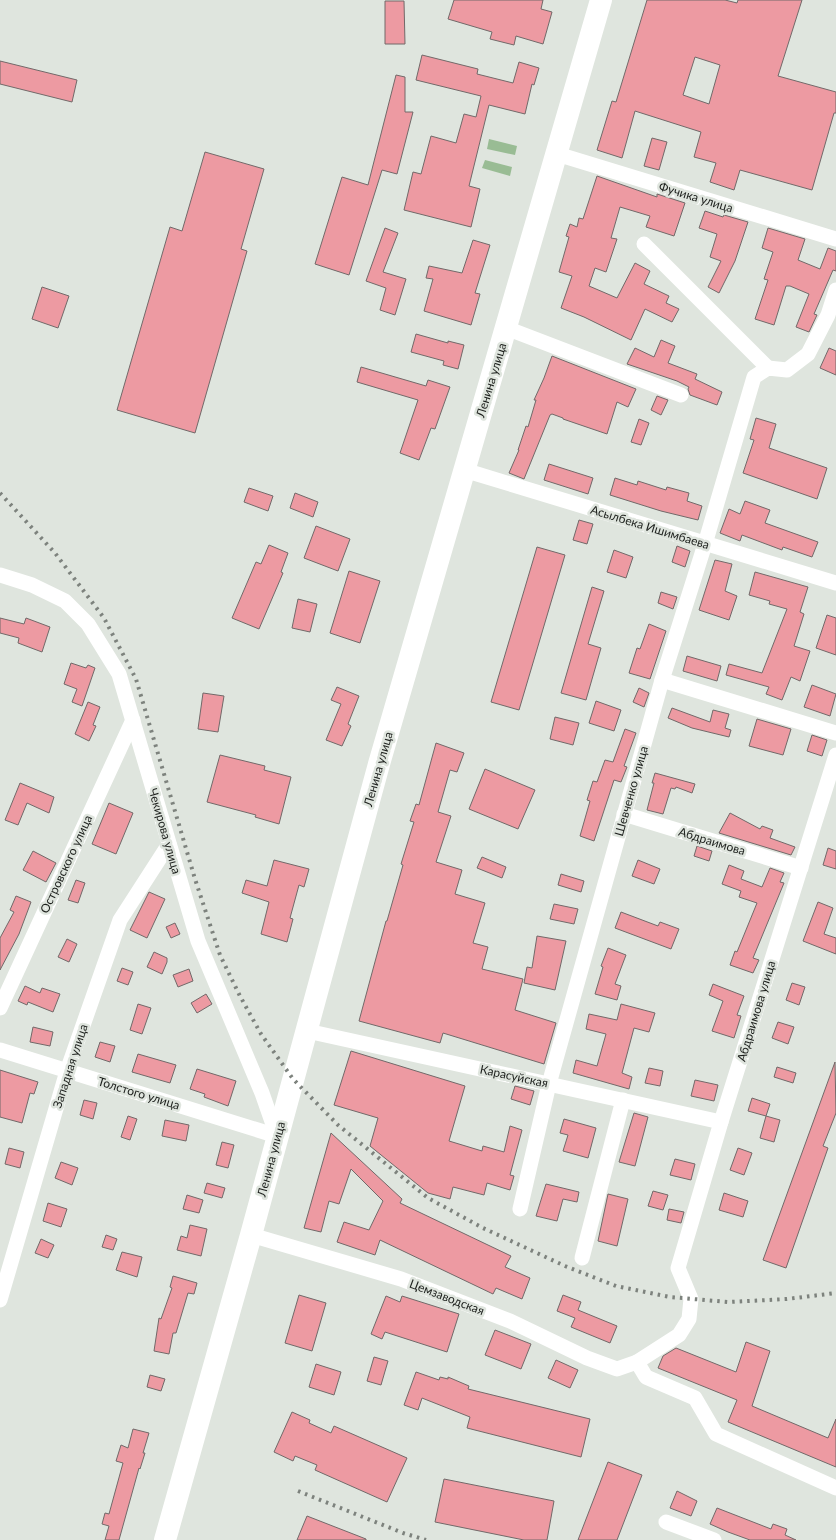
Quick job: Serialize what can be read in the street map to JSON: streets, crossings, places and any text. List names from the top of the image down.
{
  "streets": {
    "main road": ["Ленина улица"],
    "street": [
      "Фучика улица",
      "Асылбека Ишимбаева",
      "Шевченко улица",
      "Чекирова улица",
      "Абдраимова",
      "Островского улица",
      "Абдраимова улица",
      "Западная улица",
      "Карасуйская",
      "Толстого улица",
      "Цемзаводская"
    ]
  },
  "crossings": [
    ["Фучика улица", "Ленина улица"],
    ["Ленина улица", "Асылбека Ишимбаева"],
    ["Ленина улица", "Чекирова улица"],
    ["Ленина улица", "Карасуйская"],
    ["Ленина улица", "Толстого улица"],
    ["Ленина улица", "Цемзаводская"],
    ["Асылбека Ишимбаева", "Шевченко улица"],
    ["Шевченко улица", "Абдраимова"],
    ["Шевченко улица", "Карасуйская"],
    ["Чекирова улица", "Островского улица"],
    ["Чекирова улица", "Западная улица"],
    ["Чекирова улица", "Толстого улица"],
    ["Абдраимова", "Абдраимова улица"],
    ["Абдраимова улица", "Карасуйская"],
    ["Абдраимова улица", "Цемзаводская"],
    ["Западная улица", "Толстого улица"]
  ]
}
